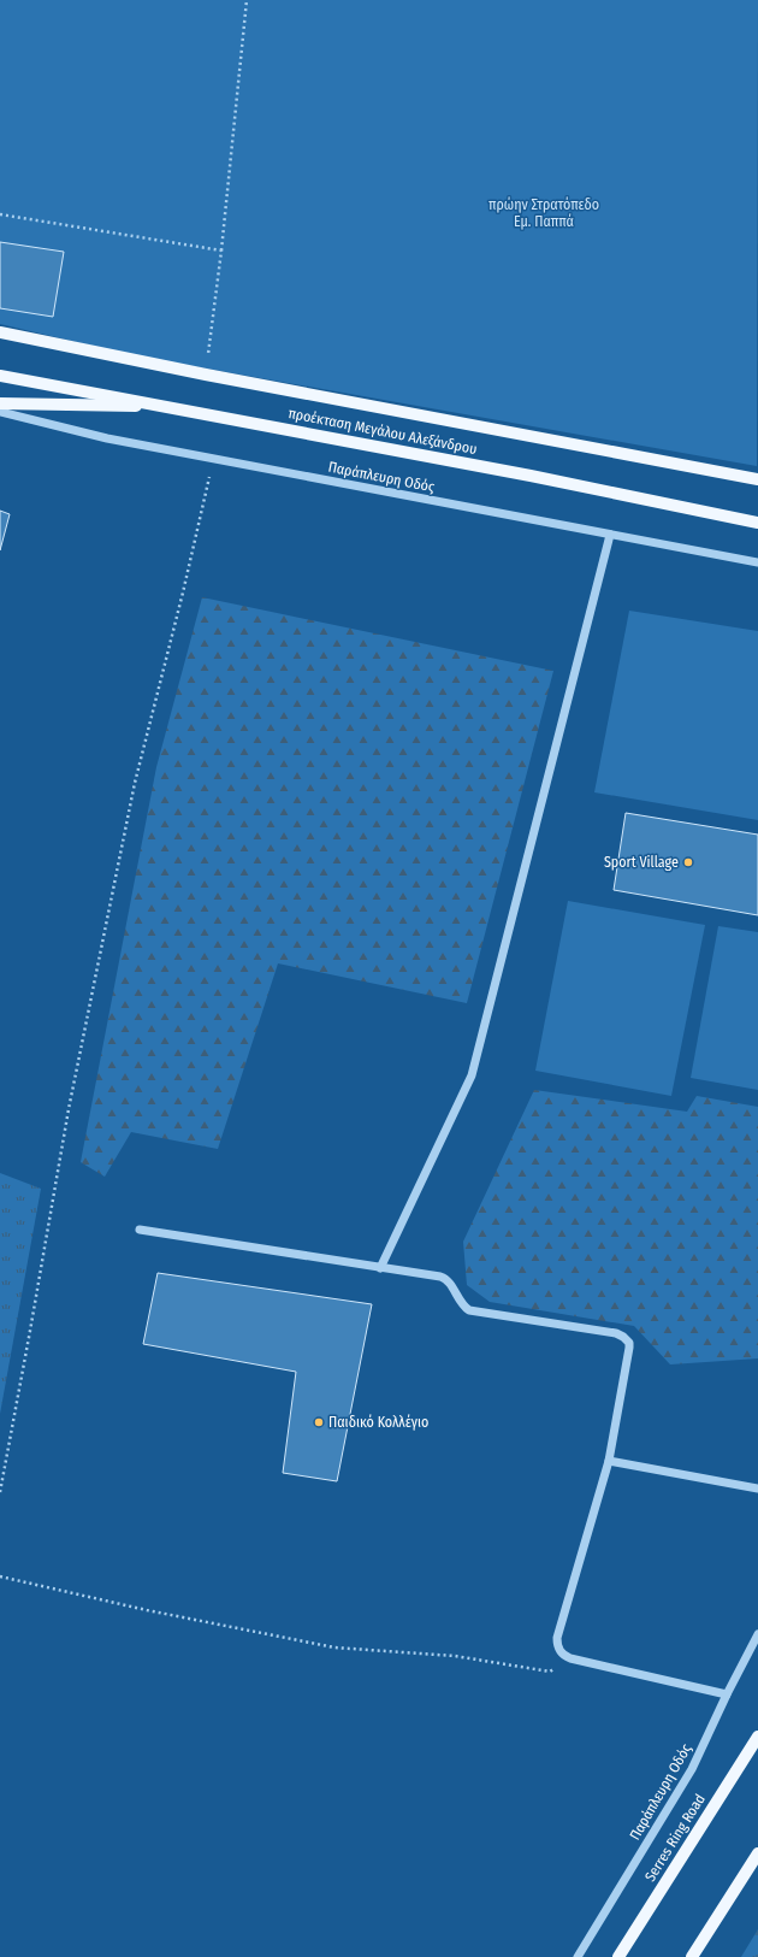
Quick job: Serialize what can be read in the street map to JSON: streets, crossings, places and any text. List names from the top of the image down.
{
  "streets": {
    "main road": ["προέκταση Μεγάλου Αλεξάνδρου", "Serres Ring Road"],
    "street": ["Παράπλευρη Οδός"]
  },
  "parks": ["πρώην Στρατόπεδο Εμ. Παππά"],
  "places": ["Sport Village", "Παιδικό Κολλέγιο"]
}
